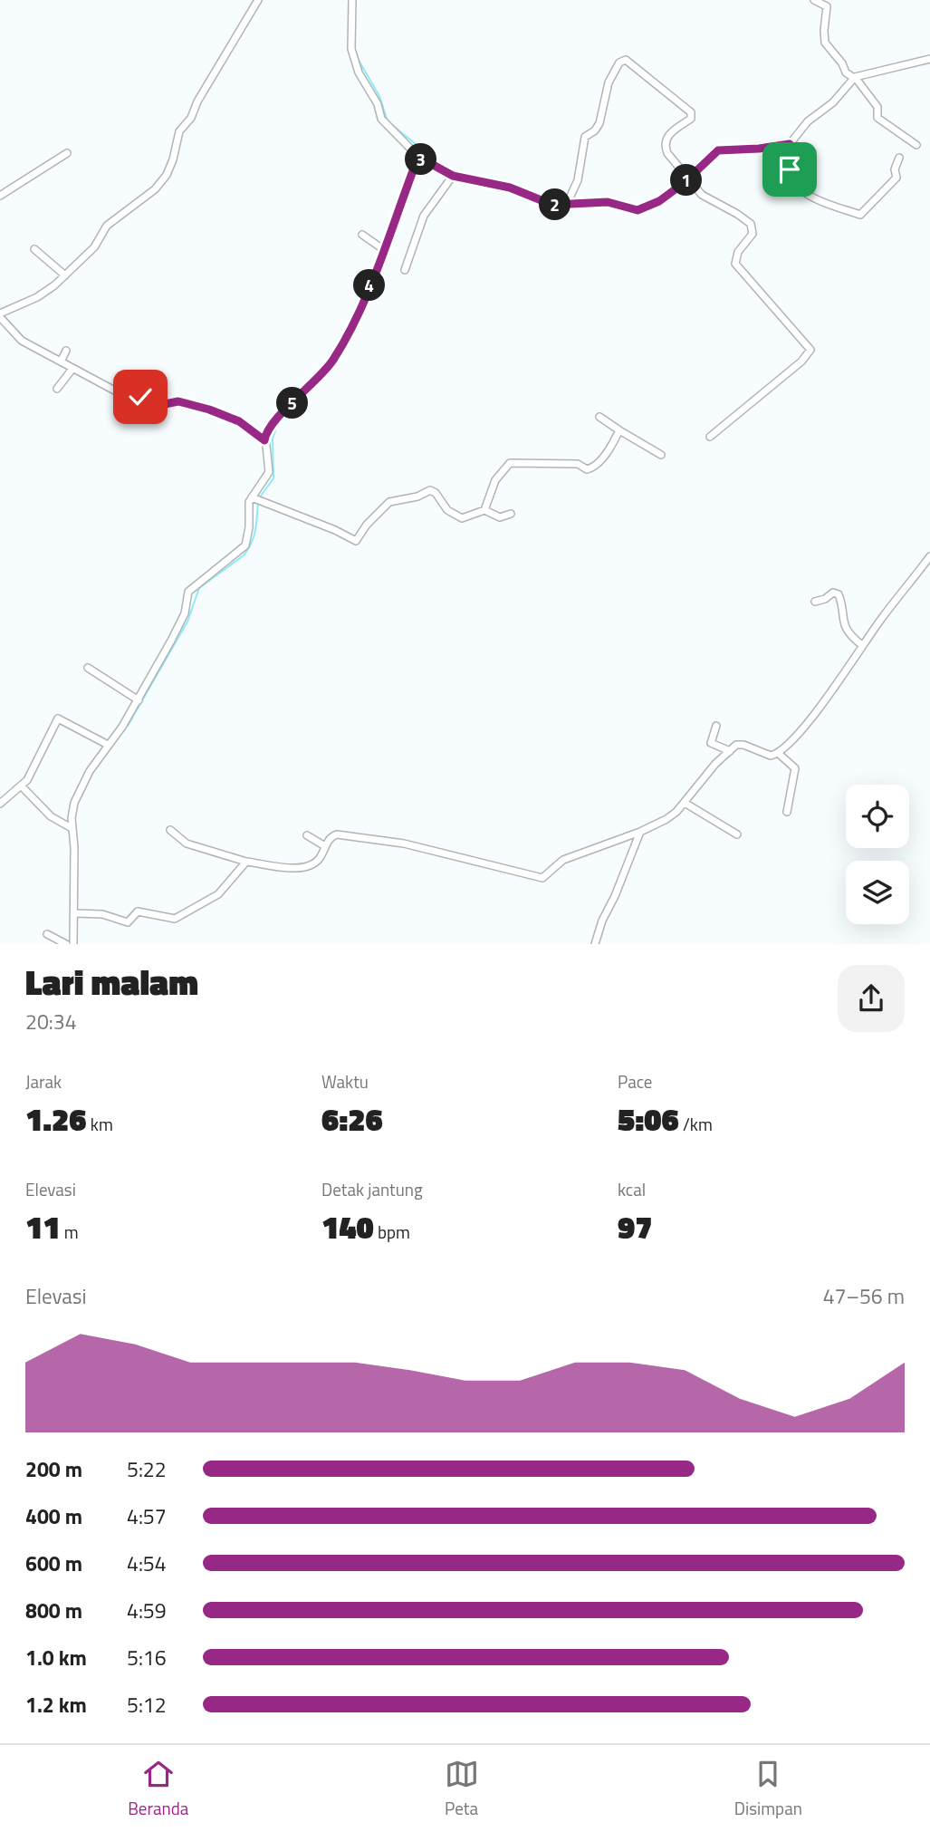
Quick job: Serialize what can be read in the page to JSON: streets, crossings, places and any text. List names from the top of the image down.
{
  "page": {
    "pins": [
      "3",
      "1",
      "2",
      "4",
      "5"
    ],
    "heading": ["Lari malam", "20:34"],
    "stats": [
      ["Jarak", "1.26 km"],
      ["Waktu", "6:26"],
      ["Pace", "5:06 /km"],
      ["Elevasi", "11 m"],
      ["Detak jantung", "140 bpm"],
      ["kcal", "97"]
    ],
    "chart": ["Elevasi", "47–56 m"],
    "list": [
      {
        "name": "200 m",
        "note": "5:22"
      },
      {
        "name": "400 m",
        "note": "4:57"
      },
      {
        "name": "600 m",
        "note": "4:54"
      },
      {
        "name": "800 m",
        "note": "4:59"
      },
      {
        "name": "1.0 km",
        "note": "5:16"
      },
      {
        "name": "1.2 km",
        "note": "5:12"
      }
    ],
    "tabs": ["Beranda", "Peta", "Disimpan"]
  }
}
